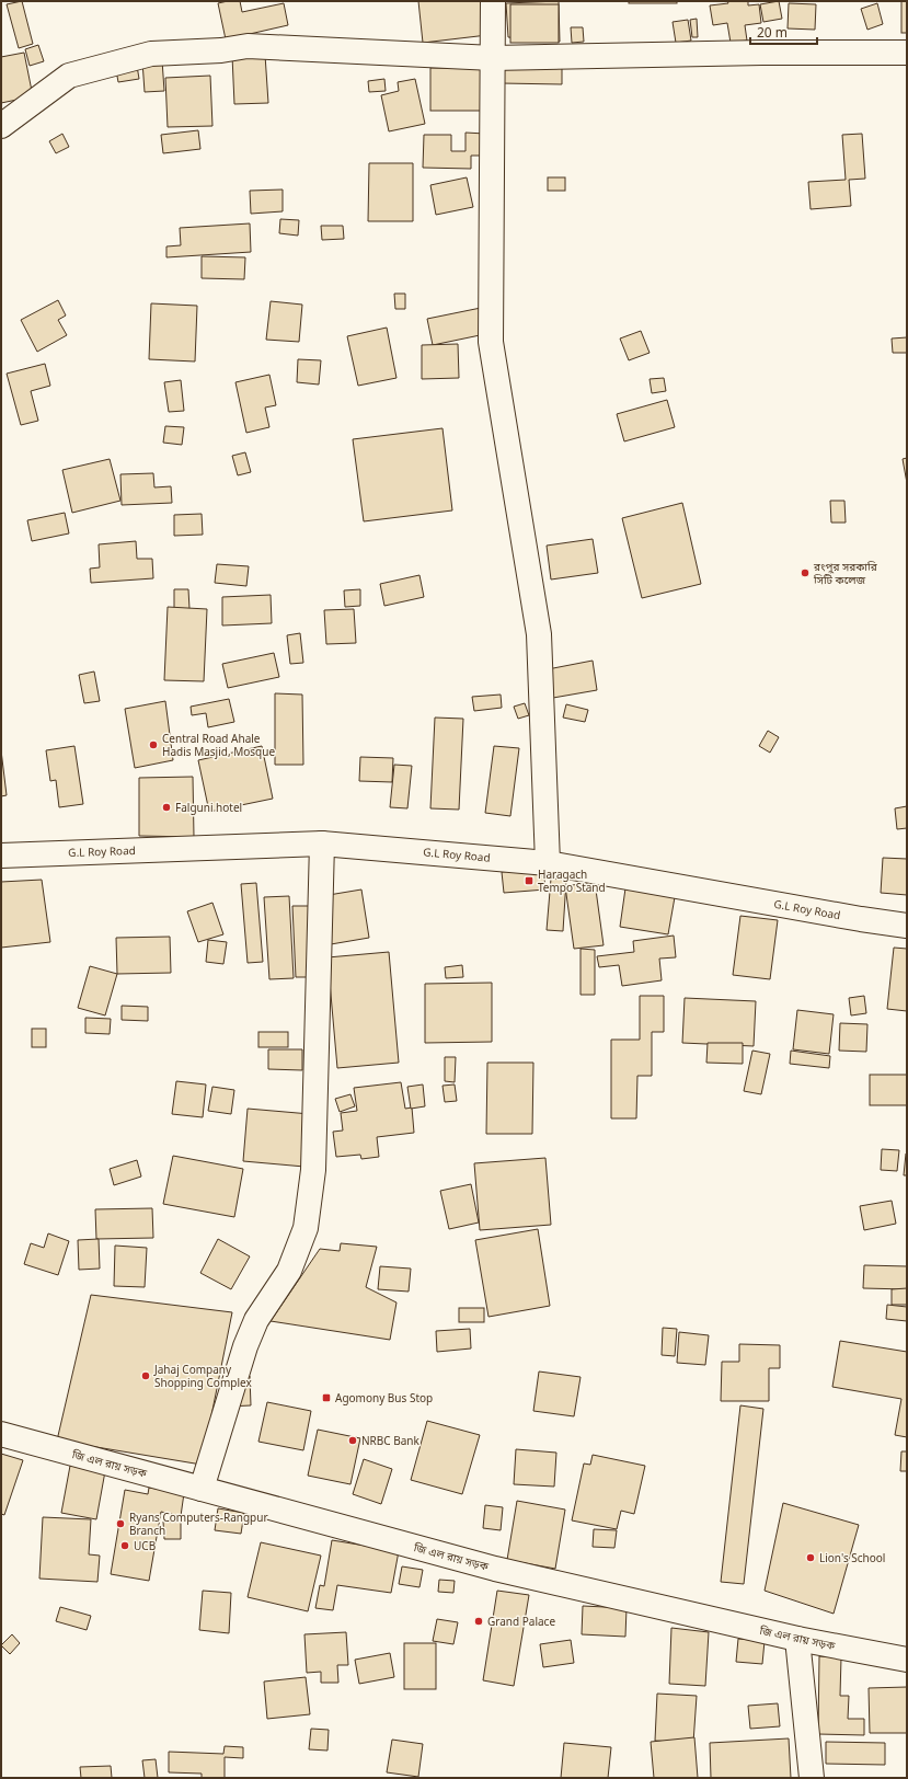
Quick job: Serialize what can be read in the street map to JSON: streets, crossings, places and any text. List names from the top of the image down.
{
  "streets": {
    "street": ["G.L Roy Road", "জি এল রায় সড়ক"]
  },
  "places": {
    "other": [
      "রংপুর সরকারি সিটি কলেজ",
      "Central Road Ahale Hadis Masjid, Mosque",
      "Falguni hotel",
      "Jahaj Company Shopping Complex",
      "NRBC Bank",
      "Ryans Computers-Rangpur Branch",
      "UCB",
      "Lion's School",
      "Grand Palace"
    ],
    "transit": ["Haragach Tempo Stand", "Agomony Bus Stop"]
  },
  "scale_bar": "20 m"
}
